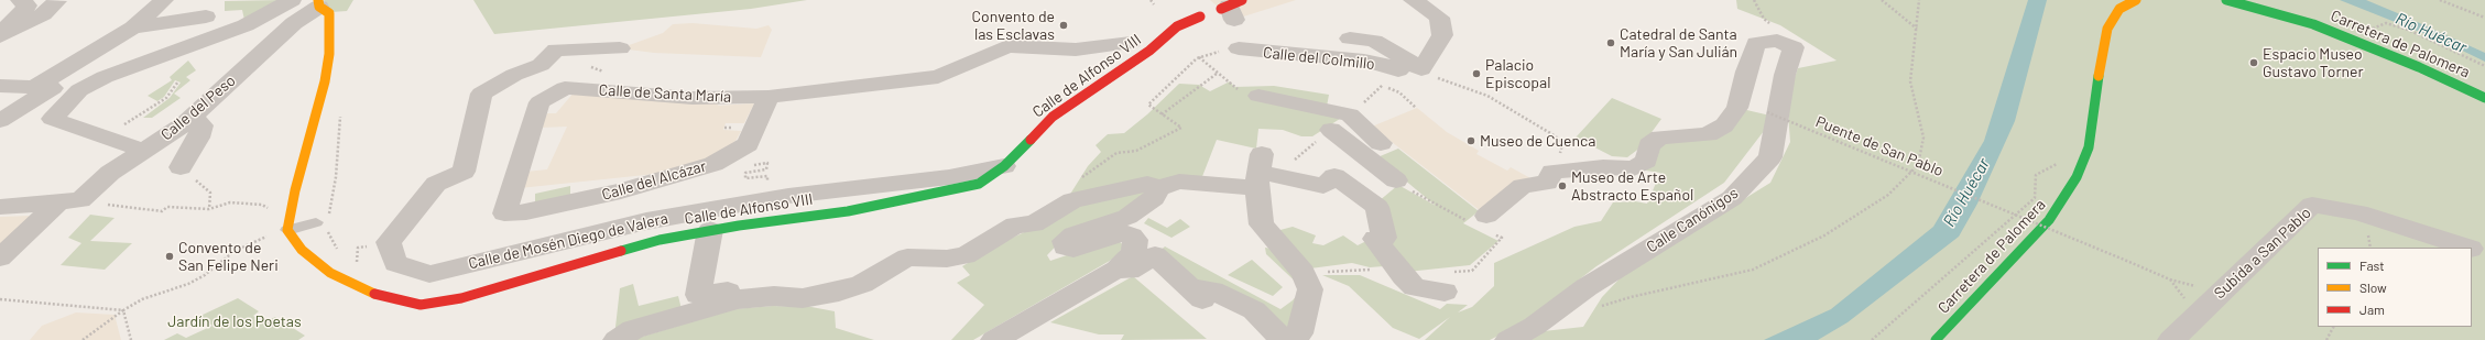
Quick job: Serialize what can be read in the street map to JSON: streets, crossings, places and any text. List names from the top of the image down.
{
  "streets": {
    "street": [
      "Carretera de Palomera",
      "Calle del Colmillo",
      "Calle de Alfonso VIII",
      "Calle de Santa María",
      "Calle del Peso",
      "Calle del Alcázar",
      "Calle Canónigos",
      "Calle de Mosén Diego de Valera",
      "Subida a San Pablo"
    ],
    "path": ["Puente de San Pablo"]
  },
  "crossings": [
    ["Calle de Alfonso VIII", "Calle de Mosén Diego de Valera"],
    ["Calle de Santa María", "Calle del Alcázar"]
  ],
  "water": ["Río Huécar"],
  "parks": ["Jardín de los Poetas"],
  "places": [
    "Convento de las Esclavas",
    "Catedral de Santa María y San Julián",
    "Espacio Museo Gustavo Torner",
    "Palacio Episcopal",
    "Museo de Cuenca",
    "Museo de Arte Abstracto Español",
    "Convento de San Felipe Neri"
  ],
  "legend": ["Fast", "Slow", "Jam"]
}
